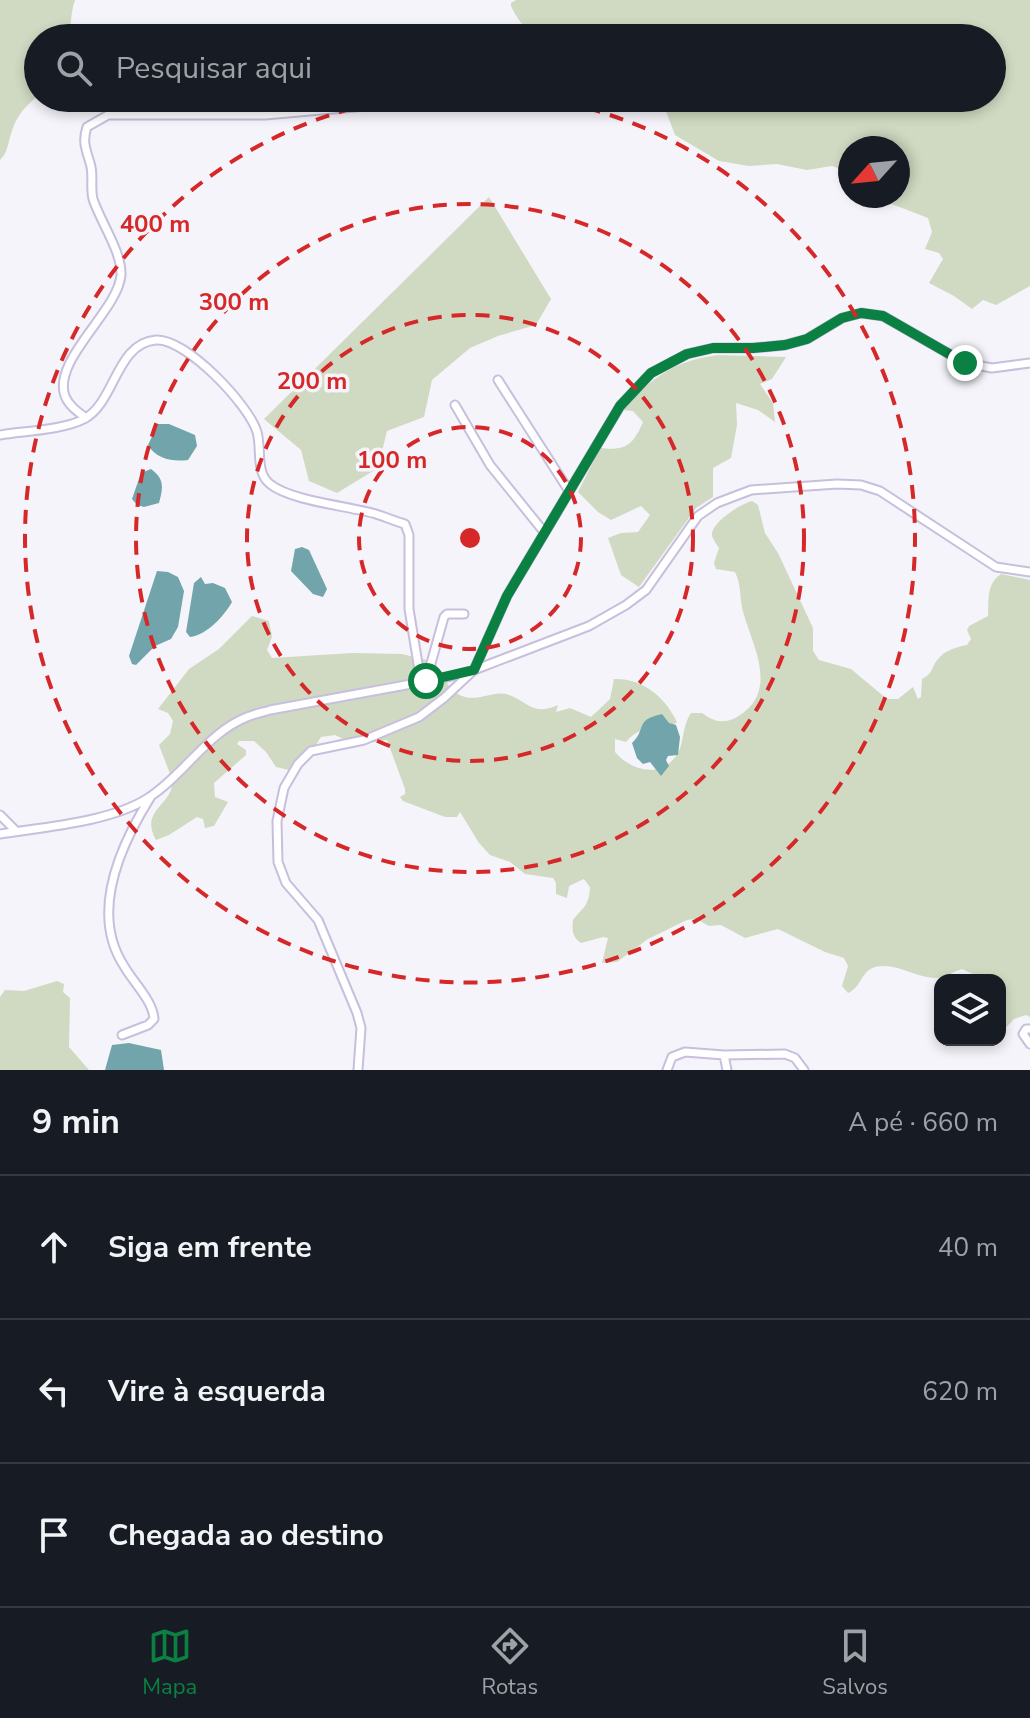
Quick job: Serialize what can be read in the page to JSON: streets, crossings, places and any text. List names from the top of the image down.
{
  "north": "bottom left",
  "page": {
    "search": "Pesquisar aqui",
    "heading": ["9 min", "A pé · 660 m"],
    "list": [
      ["Siga em frente", "40 m"],
      ["Vire à esquerda", "620 m"],
      "Chegada ao destino"
    ],
    "nav": ["Mapa", "Rotas", "Salvos"]
  },
  "rings": [
    "400 m",
    "300 m",
    "200 m",
    "100 m"
  ]
}
